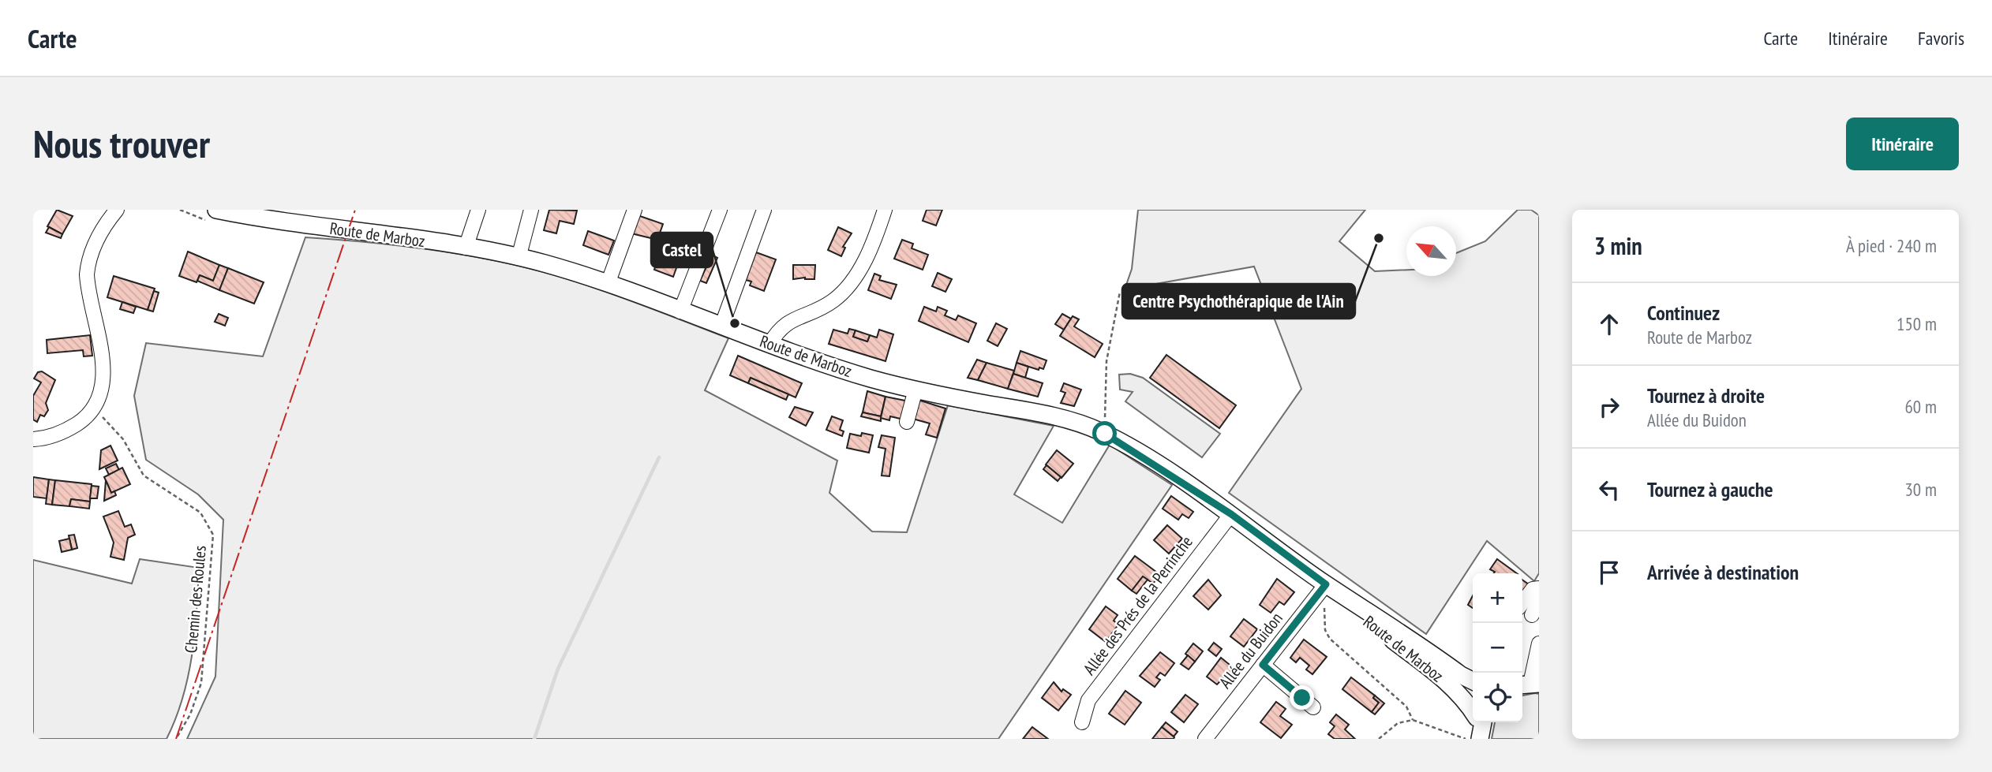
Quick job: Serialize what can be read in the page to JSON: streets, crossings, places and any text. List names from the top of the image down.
{
  "streets": {
    "main road": ["Route de Marboz"],
    "street": ["Allée des Prés de la Perrinche", "Allée du Buidon"],
    "path": ["Chemin des Roules"]
  },
  "crossings": [
    ["Route de Marboz", "Allée des Prés de la Perrinche"],
    ["Route de Marboz", "Allée du Buidon"]
  ],
  "places": ["Centre Psychothérapique de l'Ain", "Castel"],
  "north": "top left",
  "page": {
    "header": "Carte",
    "nav": ["Carte", "Itinéraire", "Favoris"],
    "buttons": "Itinéraire",
    "title": "Nous trouver",
    "heading": ["3 min", "À pied · 240 m"],
    "list": [
      ["Continuez", "Route de Marboz", "150 m"],
      ["Tournez à droite", "Allée du Buidon", "60 m"],
      ["Tournez à gauche", "30 m"],
      "Arrivée à destination"
    ],
    "map_buttons": ["+", "−"]
  }
}
